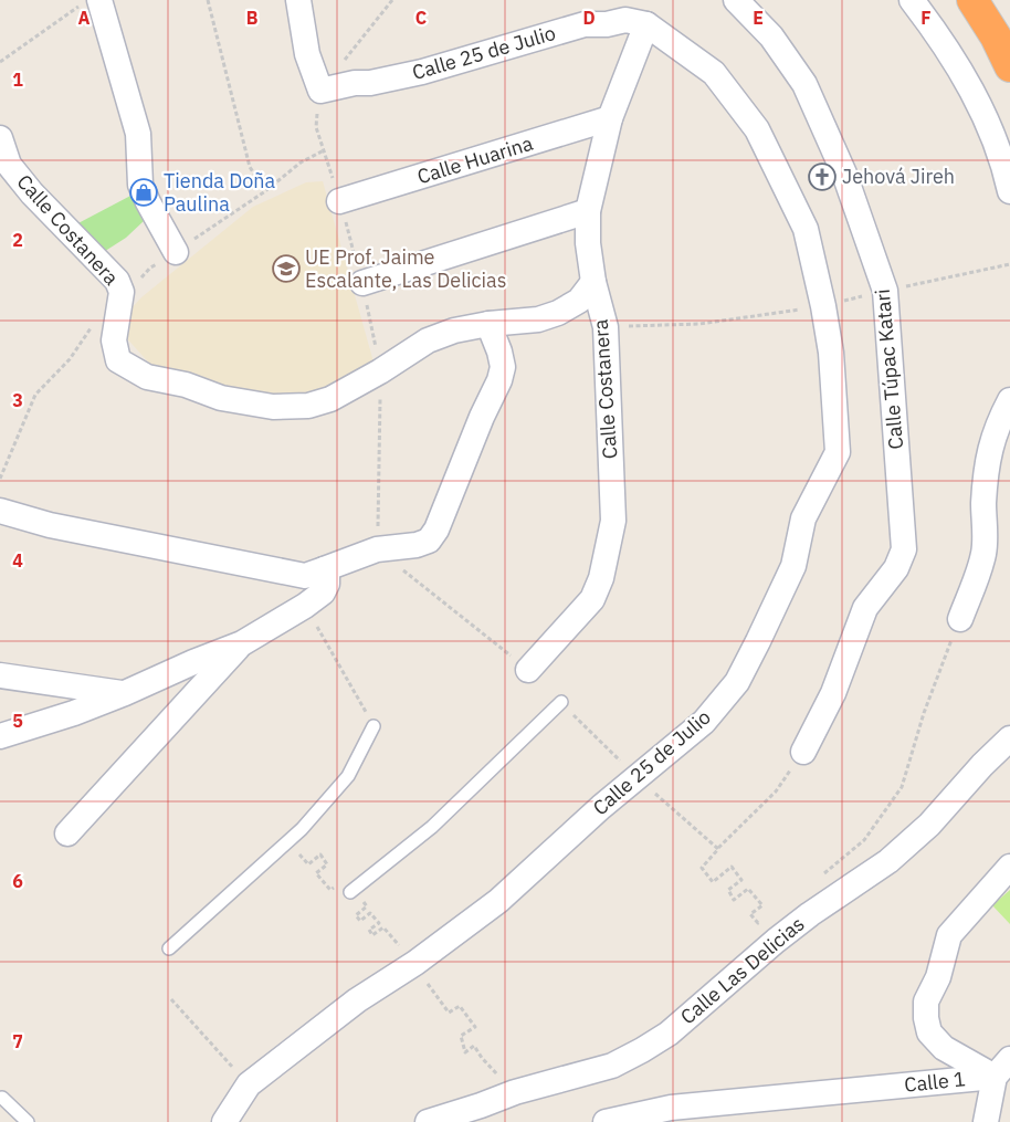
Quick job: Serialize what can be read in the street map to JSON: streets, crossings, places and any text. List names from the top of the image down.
{
  "streets": {
    "street": [
      "Calle 25 de Julio",
      "Calle Huarina",
      "Calle Costanera",
      "Calle Túpac Katari",
      "Calle Las Delicias",
      "Calle 1"
    ]
  },
  "crossings": [
    ["Calle 25 de Julio", "Calle Costanera"],
    ["Calle Huarina", "Calle Costanera"]
  ],
  "places": {
    "church": ["Jehová Jireh"],
    "shop": ["Tienda Doña Paulina"],
    "school or university": ["UE Prof. Jaime Escalante, Las Delicias"]
  },
  "grid": {
    "columns": [
      "A",
      "B",
      "C",
      "D",
      "E",
      "F"
    ],
    "rows": [
      "1",
      "2",
      "3",
      "4",
      "5",
      "6",
      "7"
    ]
  }
}
